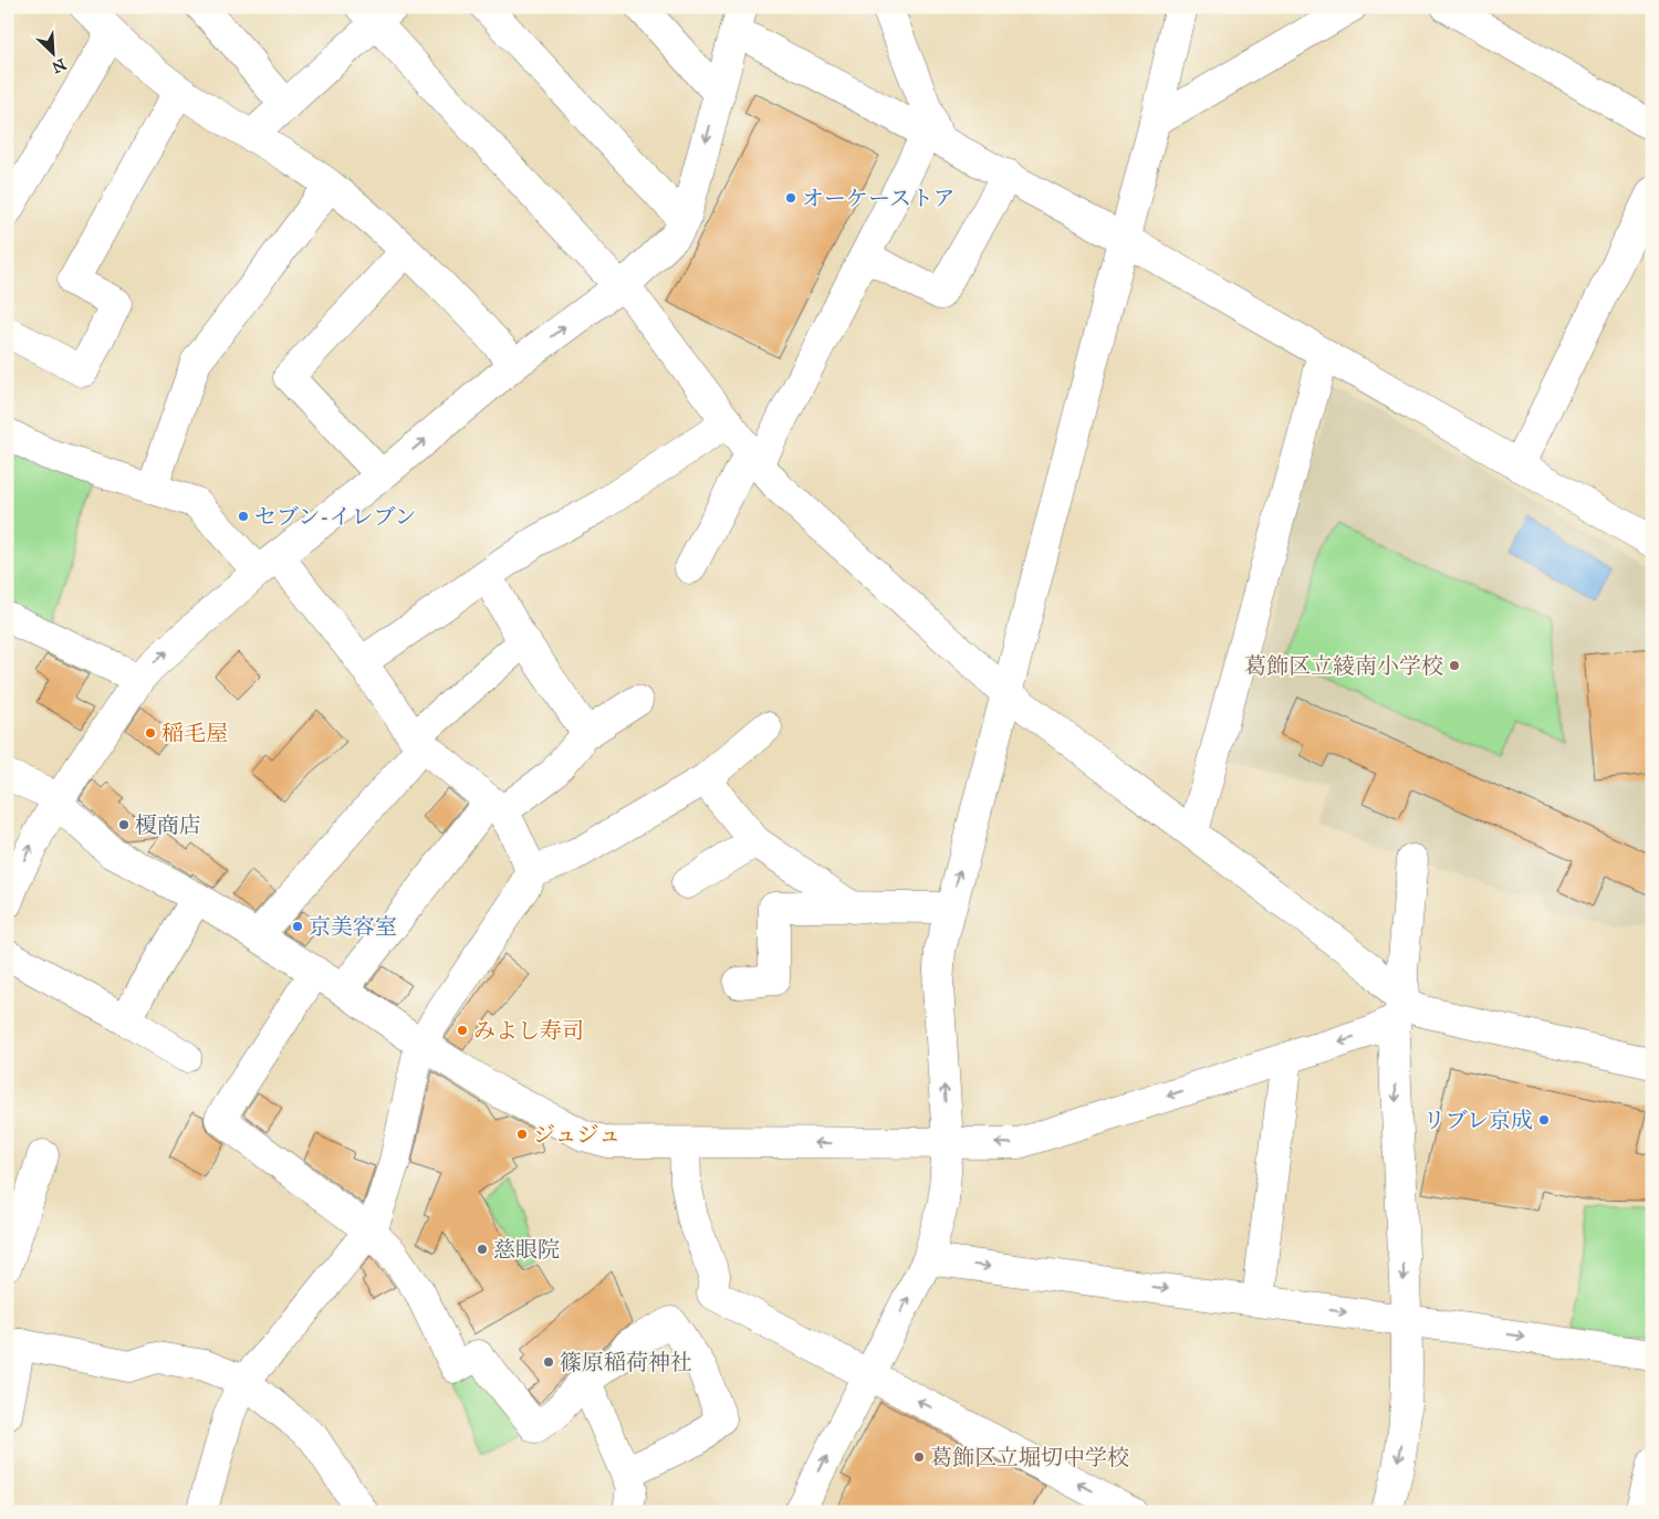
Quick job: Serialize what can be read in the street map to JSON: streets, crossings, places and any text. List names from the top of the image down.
{
  "places": [
    "オーケーストア",
    "セブン-イレブン",
    "葛飾区立綾南小学校",
    "稲毛屋",
    "榎商店",
    "京美容室",
    "みよし寿司",
    "リブレ京成",
    "ジュジュ",
    "慈眼院",
    "篠原稲荷神社",
    "葛飾区立堀切中学校"
  ],
  "north": "bottom right"
}
